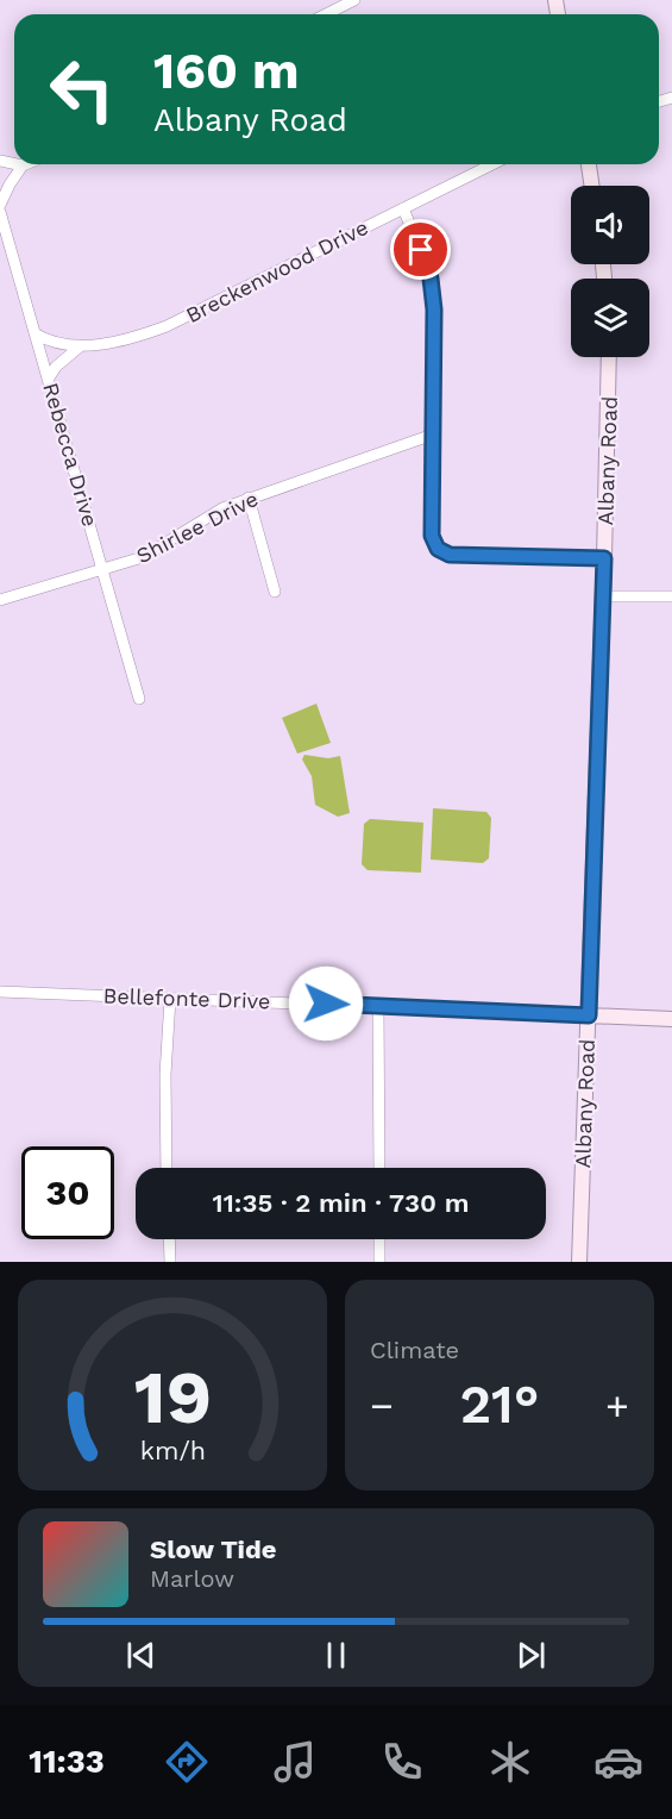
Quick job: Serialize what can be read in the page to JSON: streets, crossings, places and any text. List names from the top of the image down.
{
  "streets": {
    "street": [
      "Breckenwood Drive",
      "Rebecca Drive",
      "Albany Road",
      "Shirlee Drive",
      "Bellefonte Drive"
    ]
  },
  "crossings": [
    ["Breckenwood Drive", "Rebecca Drive"],
    ["Rebecca Drive", "Shirlee Drive"],
    ["Albany Road", "Bellefonte Drive"]
  ],
  "page": {
    "turn": ["160 m", "Albany Road"],
    "limit": "30",
    "trip": "11:35 · 2 min · 730 m",
    "tile": "Climate",
    "heat": ["−", "21°", "+"],
    "song": ["Slow Tide", "Marlow"],
    "tabs": "11:33",
    "gauge": ["19", "km/h"]
  }
}
